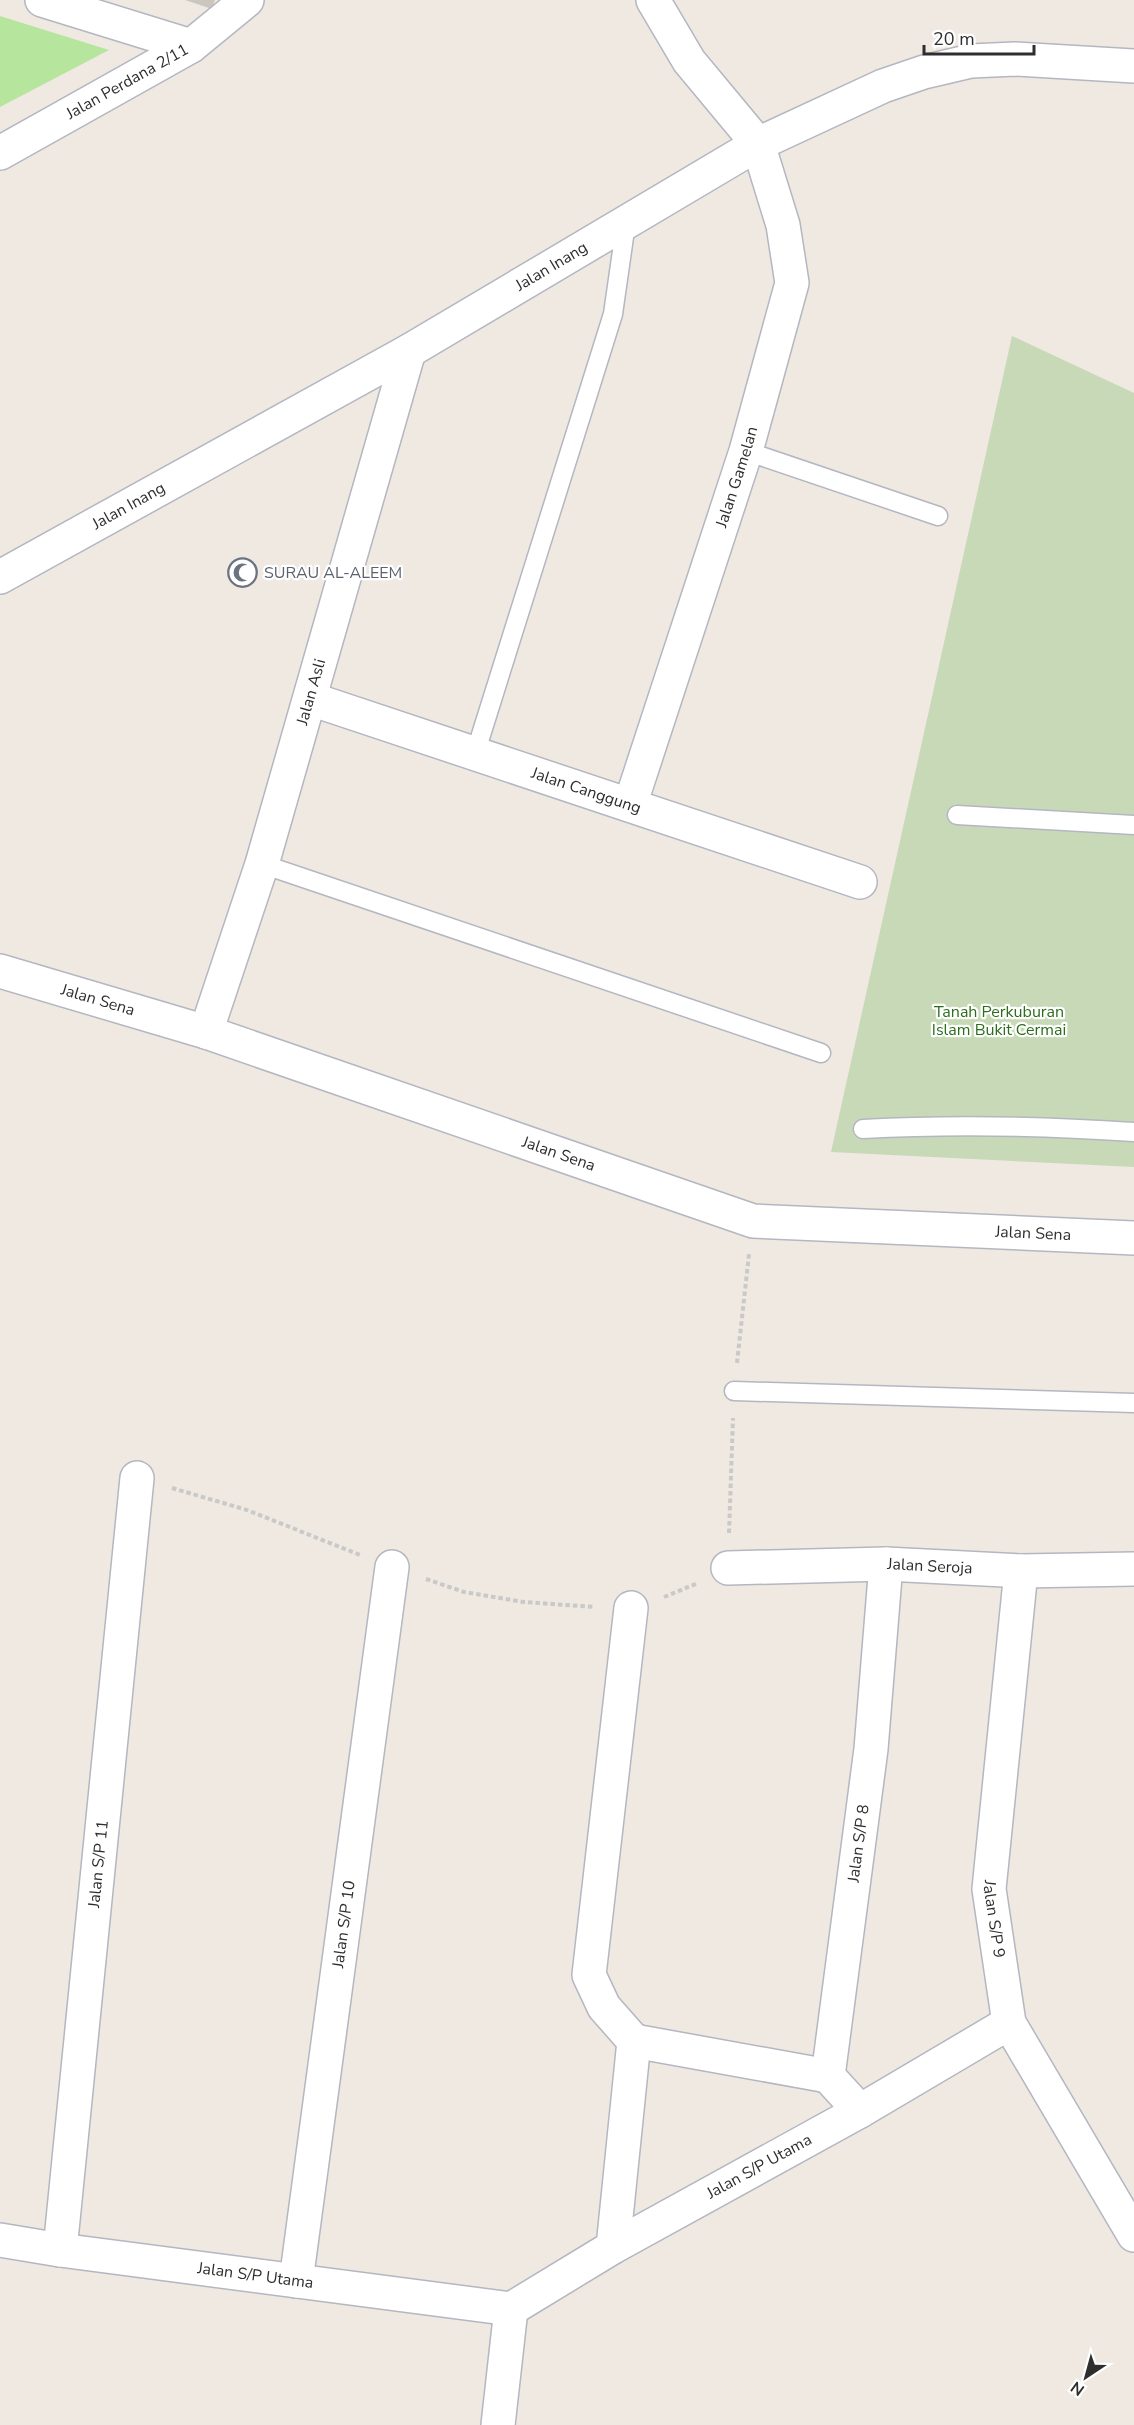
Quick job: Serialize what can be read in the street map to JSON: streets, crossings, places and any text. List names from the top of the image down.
{
  "streets": {
    "street": [
      "Jalan Perdana 2/11",
      "Jalan Inang",
      "Jalan Gamelan",
      "Jalan Asli",
      "Jalan Canggung",
      "Jalan Sena",
      "Jalan Seroja",
      "Jalan S/P 8",
      "Jalan S/P 11",
      "Jalan S/P 9",
      "Jalan S/P 10",
      "Jalan S/P Utama"
    ]
  },
  "crossings": [
    ["Jalan Inang", "Jalan Gamelan"],
    ["Jalan Inang", "Jalan Asli"],
    ["Jalan Gamelan", "Jalan Canggung"],
    ["Jalan Asli", "Jalan Canggung"],
    ["Jalan Asli", "Jalan Sena"],
    ["Jalan Seroja", "Jalan S/P 8"],
    ["Jalan Seroja", "Jalan S/P 9"],
    ["Jalan S/P 11", "Jalan S/P Utama"],
    ["Jalan S/P 9", "Jalan S/P Utama"],
    ["Jalan S/P 10", "Jalan S/P Utama"]
  ],
  "parks": ["Tanah Perkuburan Islam Bukit Cermai"],
  "places": {
    "mosque": ["SURAU AL-ALEEM"]
  },
  "scale_bar": "20 m",
  "north": "bottom left"
}
